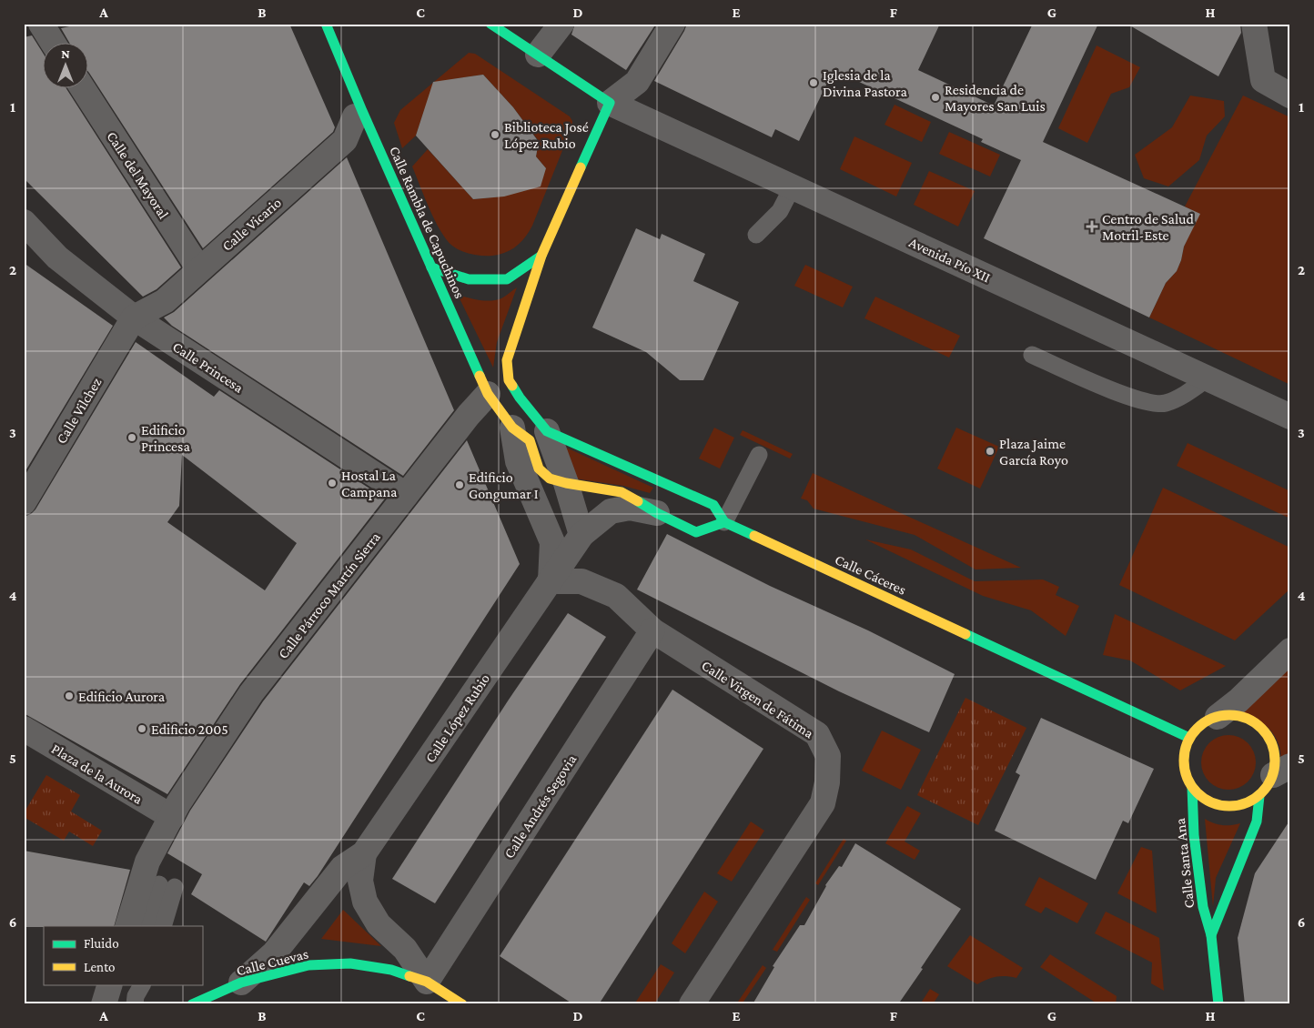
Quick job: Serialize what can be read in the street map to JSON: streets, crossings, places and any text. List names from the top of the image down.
{
  "streets": {
    "main road": [
      "Calle Rambla de Capuchinos",
      "Calle Cáceres",
      "Calle López Rubio",
      "Calle Santa Ana",
      "Calle Cuevas"
    ],
    "street": [
      "Calle del Mayoral",
      "Calle Vicario",
      "Avenida Pío XII",
      "Calle Princesa",
      "Calle Vilchez",
      "Calle Párroco Martín Sierra",
      "Calle Virgen de Fátima",
      "Plaza de la Aurora",
      "Calle Andrés Segovia"
    ]
  },
  "crossings": [
    ["Calle del Mayoral", "Calle Vicario"],
    ["Calle Rambla de Capuchinos", "Calle Párroco Martín Sierra"],
    ["Calle Rambla de Capuchinos", "Calle López Rubio"],
    ["Calle Vicario", "Calle Princesa"],
    ["Calle Vicario", "Calle Vilchez"],
    ["Calle Princesa", "Calle Vilchez"],
    ["Calle Princesa", "Calle Párroco Martín Sierra"],
    ["Calle Cáceres", "Calle López Rubio"],
    ["Calle Cáceres", "Calle Santa Ana"],
    ["Calle Párroco Martín Sierra", "Plaza de la Aurora"],
    ["Calle Virgen de Fátima", "Calle López Rubio"],
    ["Calle Virgen de Fátima", "Calle Andrés Segovia"],
    ["Calle López Rubio", "Calle Andrés Segovia"],
    ["Calle López Rubio", "Calle Cuevas"],
    ["Calle Andrés Segovia", "Calle Cuevas"]
  ],
  "places": {
    "other": [
      "Iglesia de la Divina Pastora",
      "Residencia de Mayores San Luis",
      "Biblioteca José López Rubio",
      "Edificio Princesa",
      "Plaza Jaime García Royo",
      "Hostal La Campana",
      "Edificio Gongumar I",
      "Edificio Aurora",
      "Edificio 2005"
    ],
    "health": ["Centro de Salud Motril-Este"]
  },
  "legend": ["Fluido", "Lento"],
  "north": "top",
  "grid": {
    "columns": [
      "A",
      "B",
      "C",
      "D",
      "E",
      "F",
      "G",
      "H"
    ],
    "rows": [
      "1",
      "2",
      "3",
      "4",
      "5",
      "6"
    ]
  }
}
